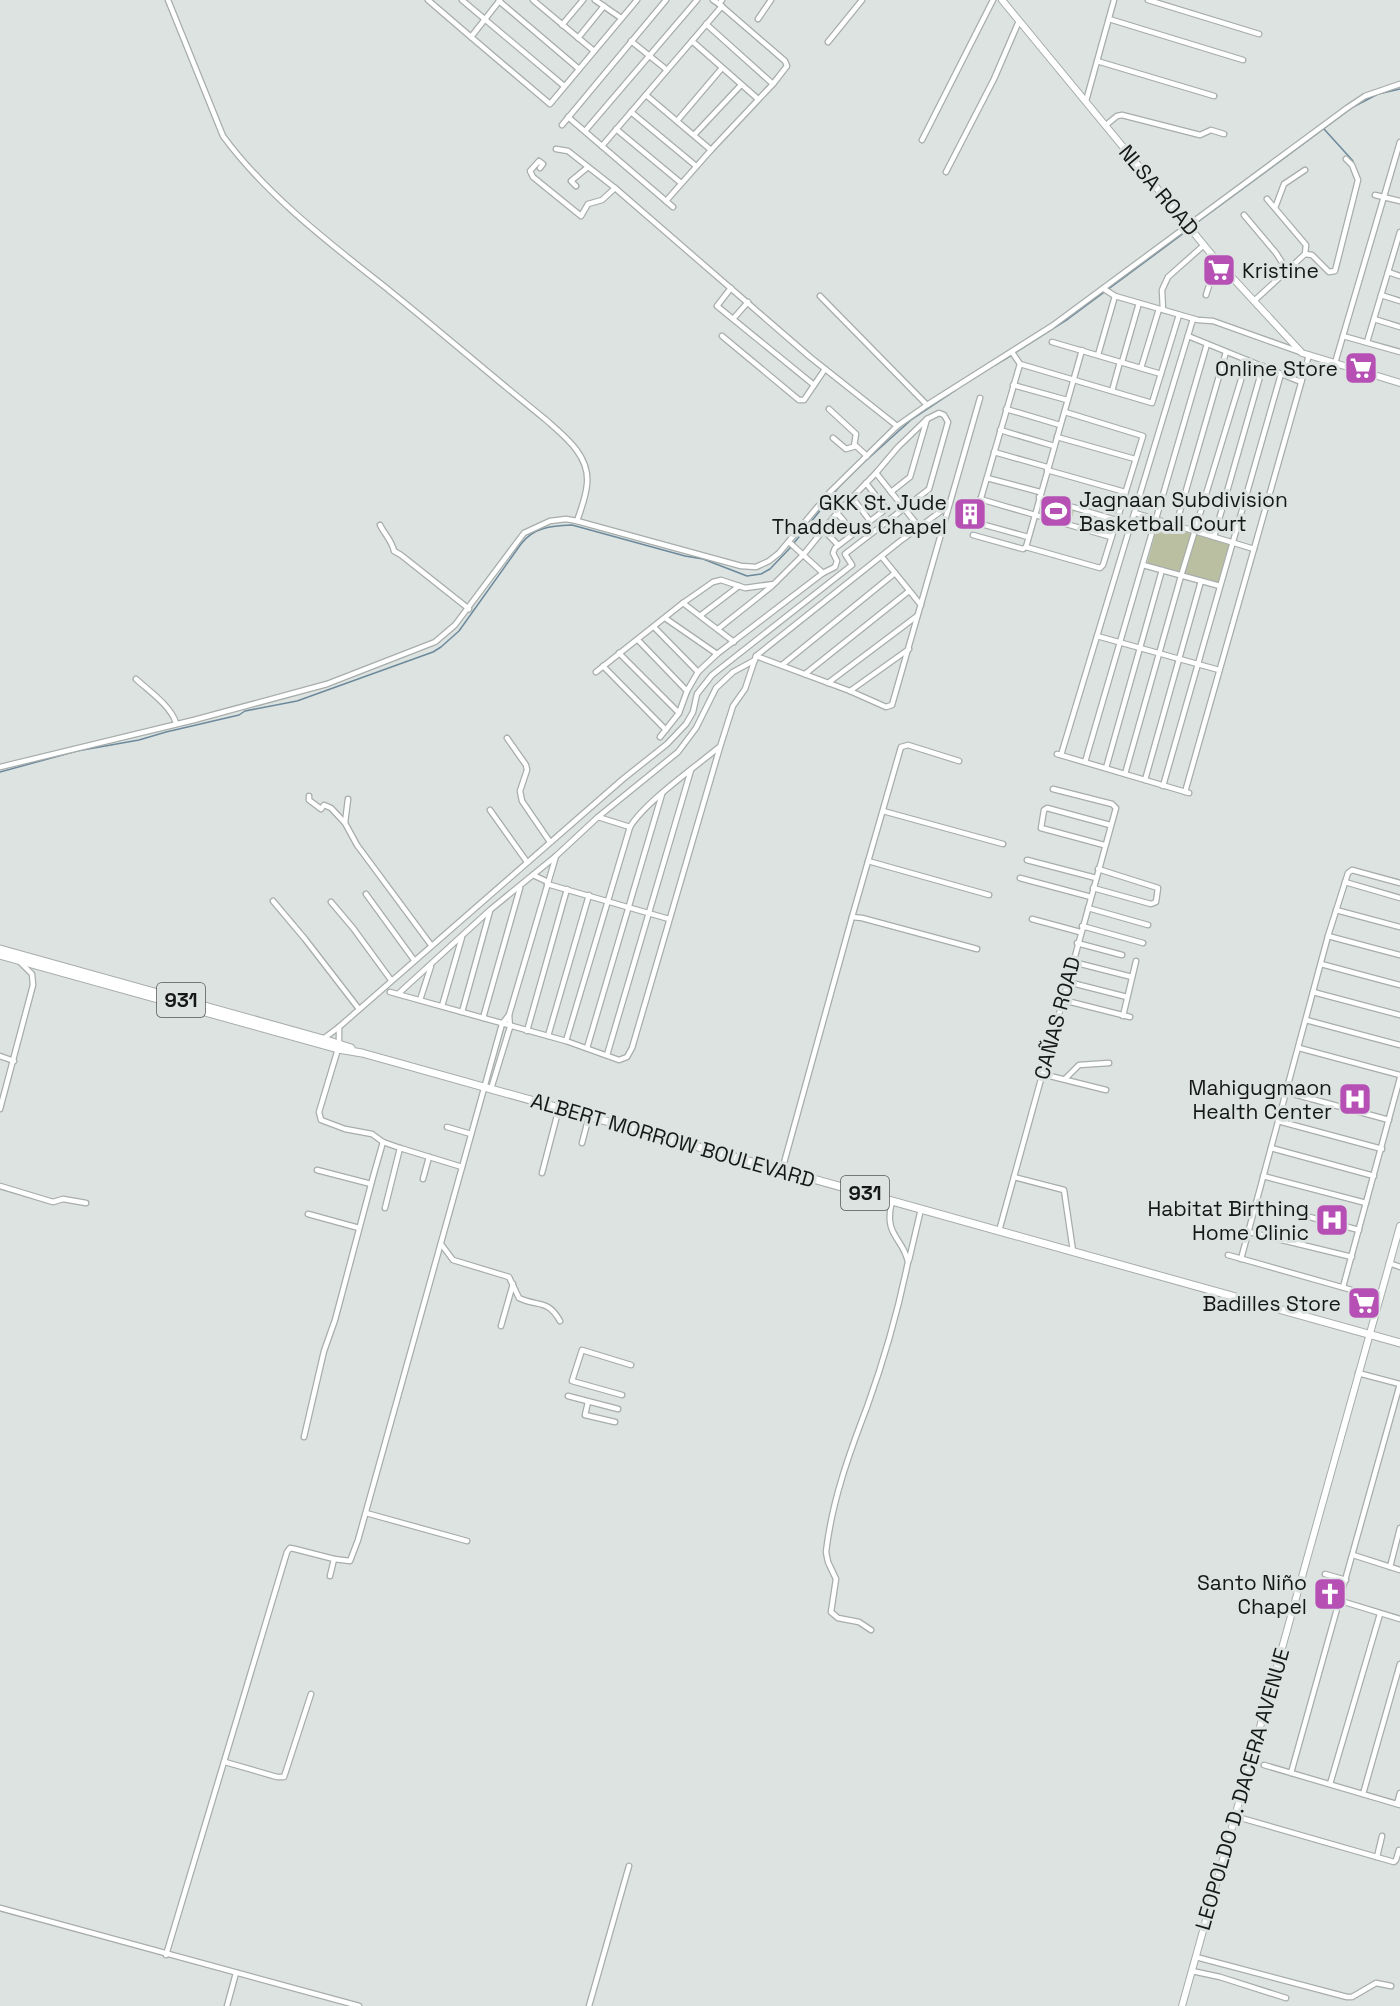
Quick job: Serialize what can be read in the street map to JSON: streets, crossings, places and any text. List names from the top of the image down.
{
  "streets": {
    "highway": ["931", "ALBERT MORROW BOULEVARD"],
    "main road": ["NLSA ROAD", "LEOPOLDO D. DACERA AVENUE"],
    "street": ["CAÑAS ROAD"]
  },
  "crossings": [
    ["CAÑAS ROAD", "ALBERT MORROW BOULEVARD"],
    ["ALBERT MORROW BOULEVARD", "LEOPOLDO D. DACERA AVENUE"]
  ],
  "places": {
    "supermarket": ["Kristine", "Online Store", "Badilles Store"],
    "sports": ["Jagnaan Subdivision Basketball Court"],
    "building": ["GKK St. Jude Thaddeus Chapel"],
    "hospital": ["Mahigugmaon Health Center", "Habitat Birthing Home Clinic"],
    "church": ["Santo Niño Chapel"]
  }
}
